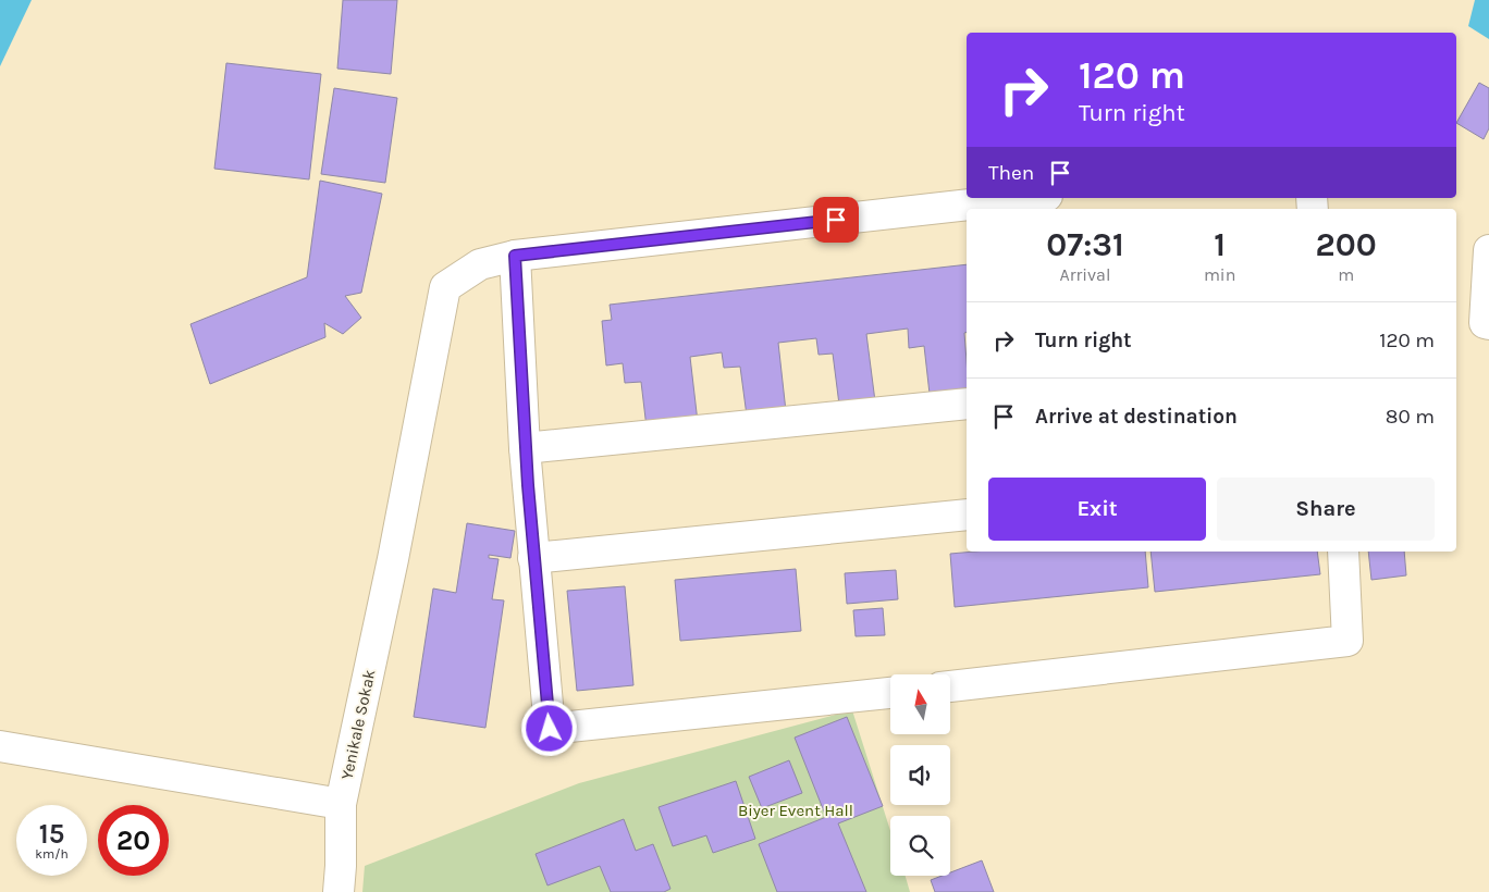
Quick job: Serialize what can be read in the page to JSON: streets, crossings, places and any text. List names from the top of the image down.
{
  "streets": {
    "street": ["Yenikale Sokak"]
  },
  "parks": ["Biyer Event Hall"],
  "north": "top",
  "page": {
    "turn": ["120 m", "Turn right"],
    "then": "Then",
    "eta": [
      "07:31",
      "Arrival",
      "1",
      "min",
      "200",
      "m"
    ],
    "list": [
      {
        "name": "Turn right",
        "value": "120 m"
      },
      {
        "name": "Arrive at destination",
        "value": "80 m"
      }
    ],
    "buttons": ["Exit", "Share"],
    "speed": "15 km/h",
    "limit": "20"
  }
}
